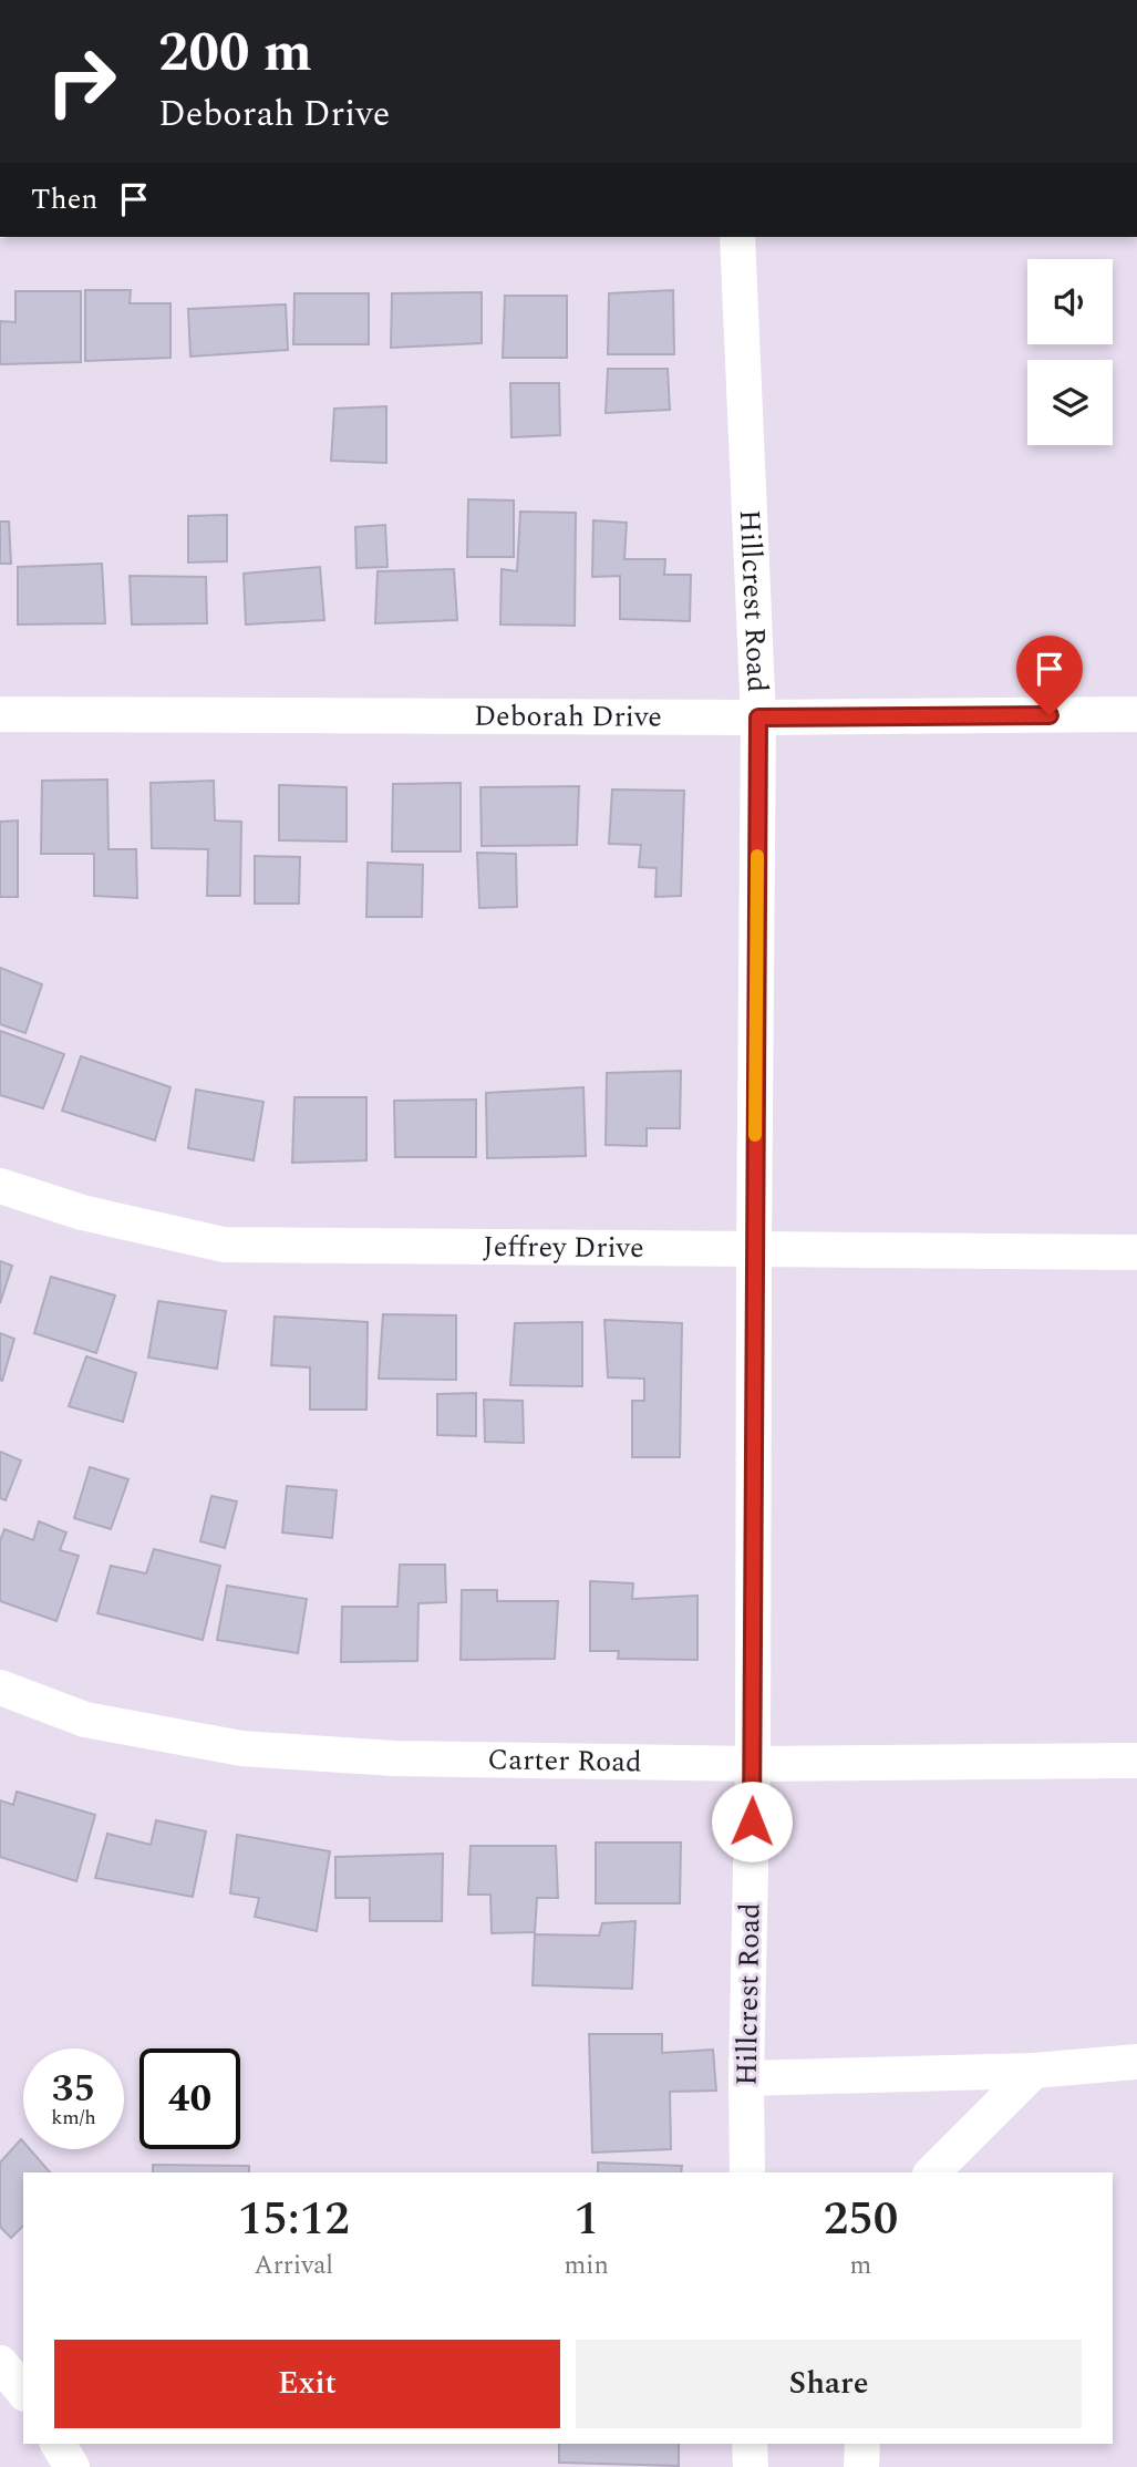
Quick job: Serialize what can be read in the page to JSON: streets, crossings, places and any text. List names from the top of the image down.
{
  "streets": {
    "street": [
      "Hillcrest Road",
      "Deborah Drive",
      "Jeffrey Drive",
      "Carter Road"
    ]
  },
  "crossings": [
    ["Hillcrest Road", "Deborah Drive"],
    ["Hillcrest Road", "Jeffrey Drive"],
    ["Hillcrest Road", "Carter Road"]
  ],
  "page": {
    "turn": ["200 m", "Deborah Drive"],
    "then": "Then",
    "speed": "35 km/h",
    "limit": "40",
    "eta": [
      "15:12",
      "Arrival",
      "1",
      "min",
      "250",
      "m"
    ],
    "buttons": ["Exit", "Share"]
  }
}
